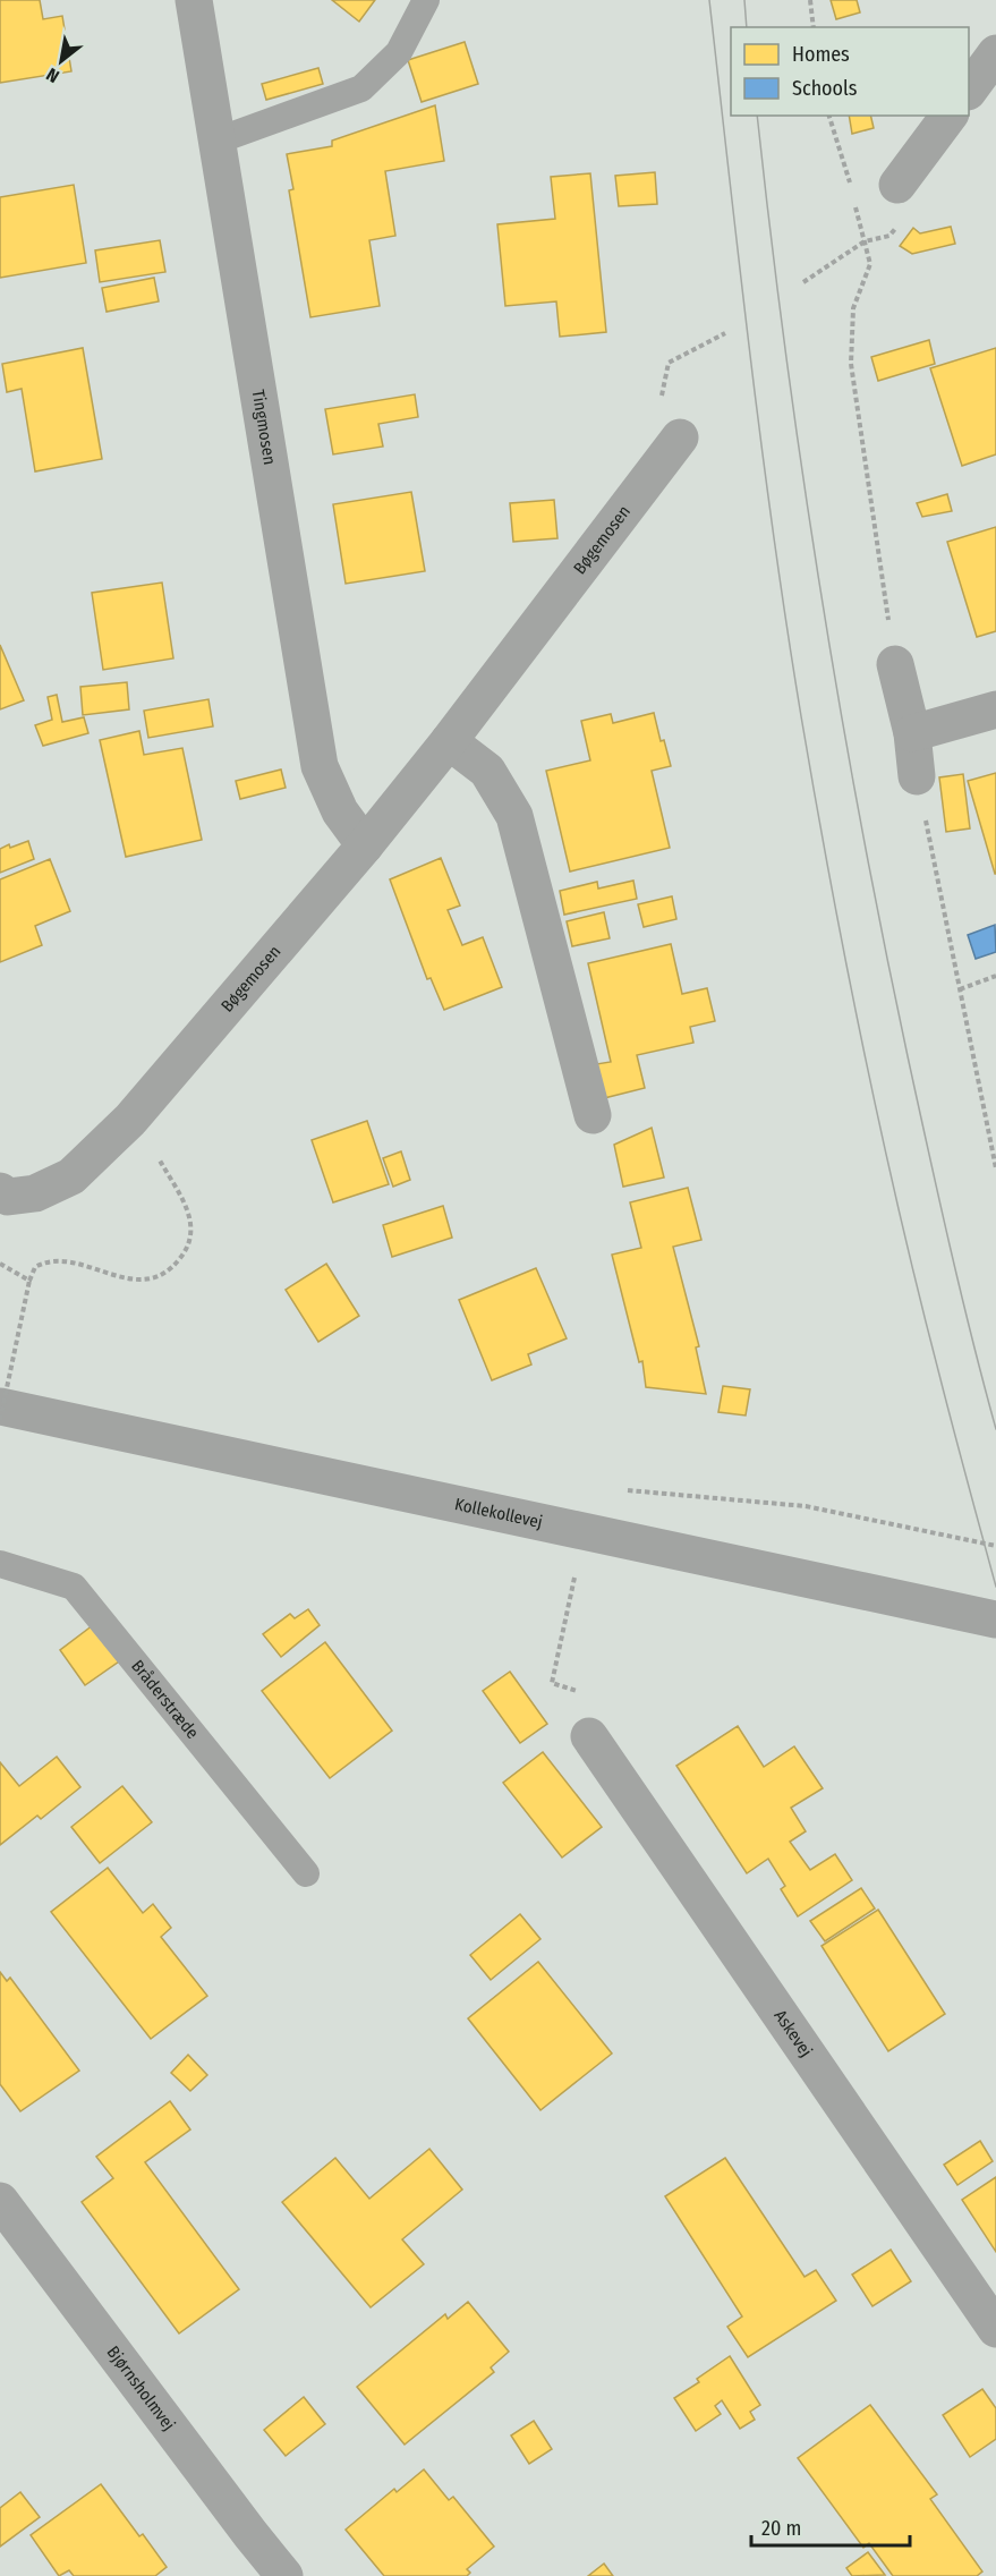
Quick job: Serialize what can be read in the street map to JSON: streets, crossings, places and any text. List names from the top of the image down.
{
  "streets": {
    "street": [
      "Tingmosen",
      "Bøgemosen",
      "Kollekollevej",
      "Askevej",
      "Bjørnsholmvej"
    ],
    "lane": ["Bråderstræde"]
  },
  "crossings": [
    ["Tingmosen", "Bøgemosen"]
  ],
  "legend": ["Homes", "Schools"],
  "scale_bar": "20 m",
  "north": "bottom left"
}
